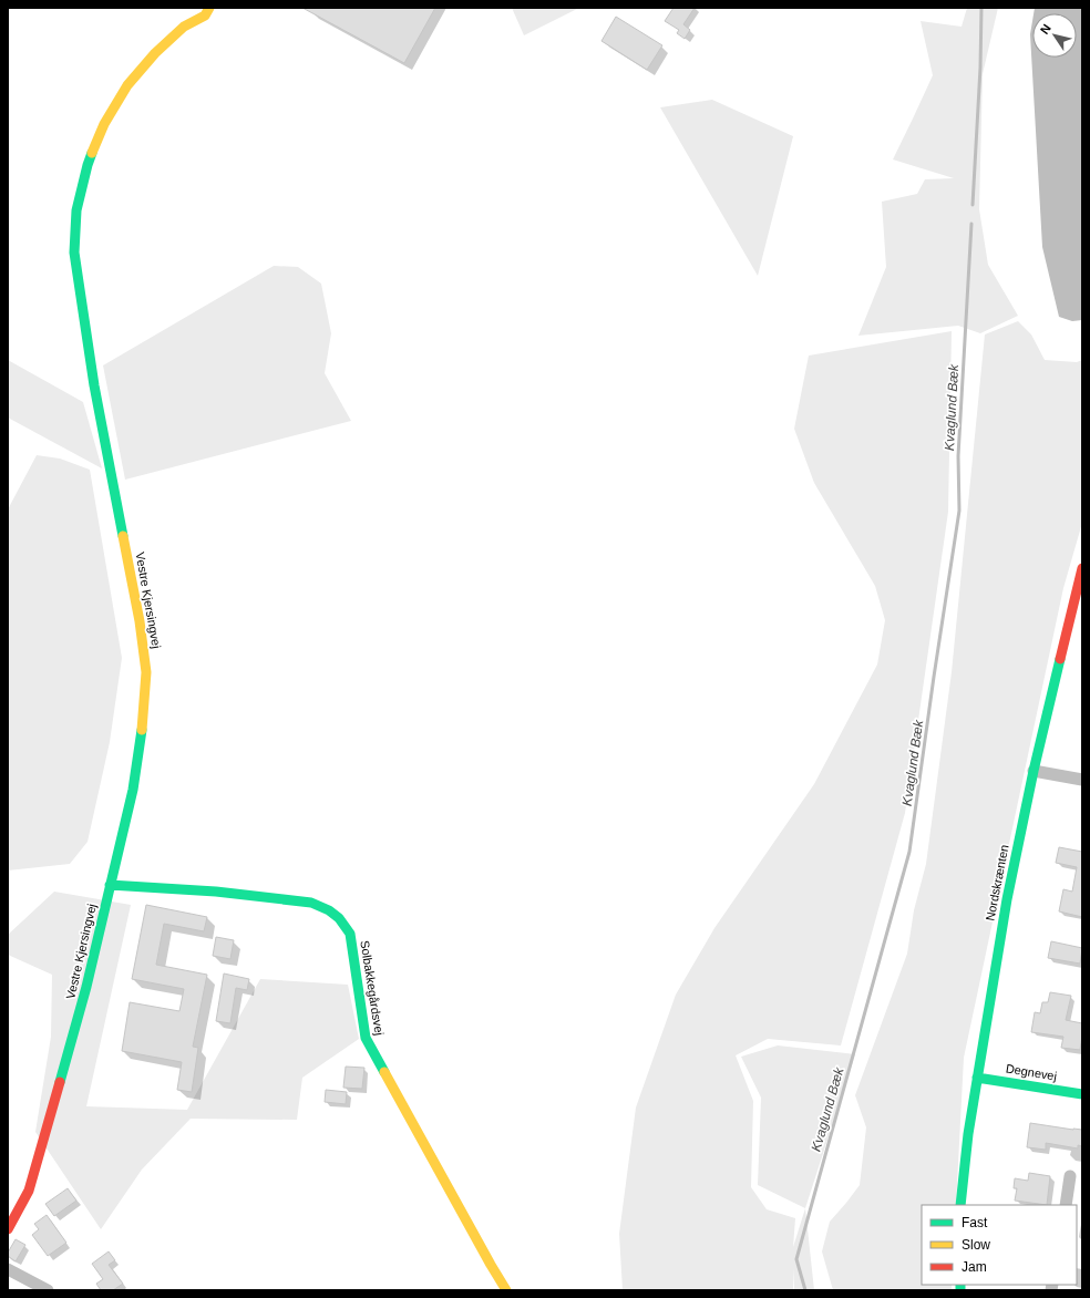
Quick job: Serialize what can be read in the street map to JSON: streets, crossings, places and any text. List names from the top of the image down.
{
  "streets": {
    "street": [
      "Vestre Kjersingvej",
      "Nordskrænten",
      "Solbakkegårdsvej",
      "Degnevej"
    ]
  },
  "crossings": [
    ["Vestre Kjersingvej", "Solbakkegårdsvej"],
    ["Nordskrænten", "Degnevej"]
  ],
  "water": ["Kvaglund Bæk"],
  "legend": ["Fast", "Slow", "Jam"],
  "north": "top left"
}
